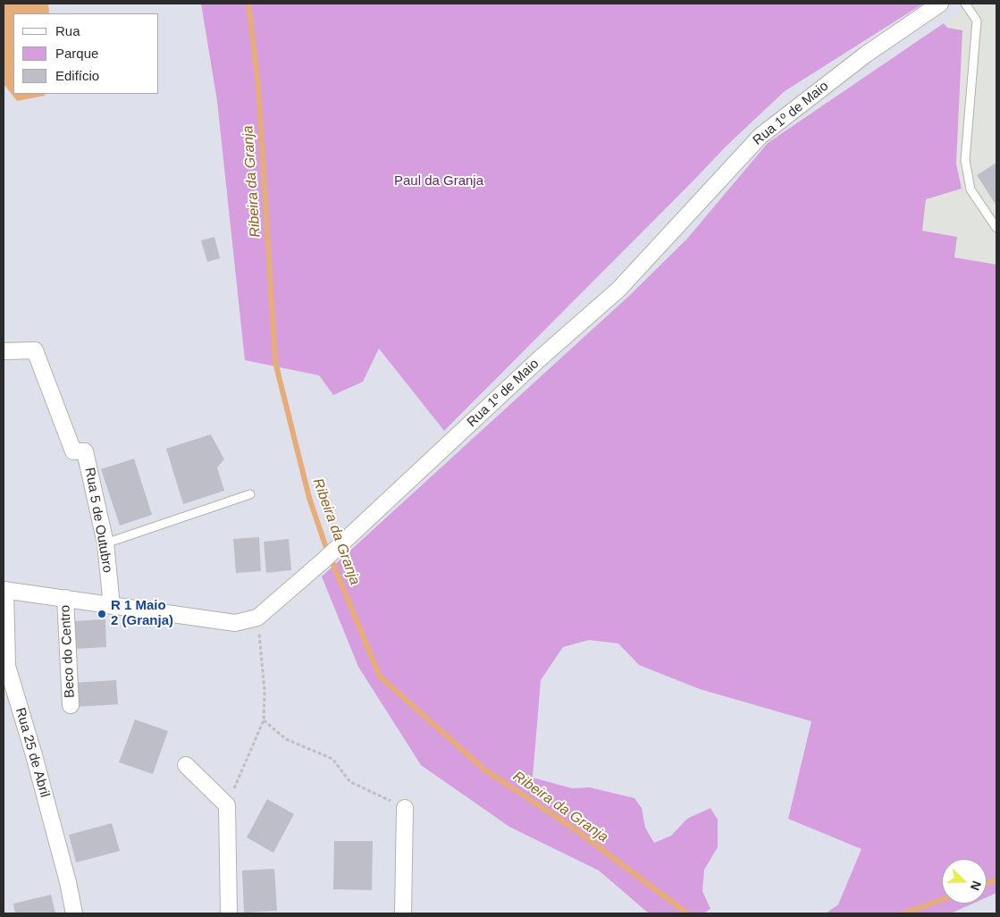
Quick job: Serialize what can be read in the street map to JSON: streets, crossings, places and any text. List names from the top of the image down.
{
  "streets": {
    "street": [
      "Rua 1º de Maio",
      "Rua 5 de Outubro",
      "Beco do Centro",
      "Rua 25 de Abril"
    ]
  },
  "crossings": [
    ["Rua 1º de Maio", "Rua 5 de Outubro"],
    ["Rua 1º de Maio", "Beco do Centro"],
    ["Rua 1º de Maio", "Rua 25 de Abril"]
  ],
  "water": ["Ribeira da Granja"],
  "parks": ["Paul da Granja"],
  "places": ["R 1 Maio 2 (Granja)"],
  "legend": ["Rua", "Parque", "Edifício"],
  "north": "right"
}
